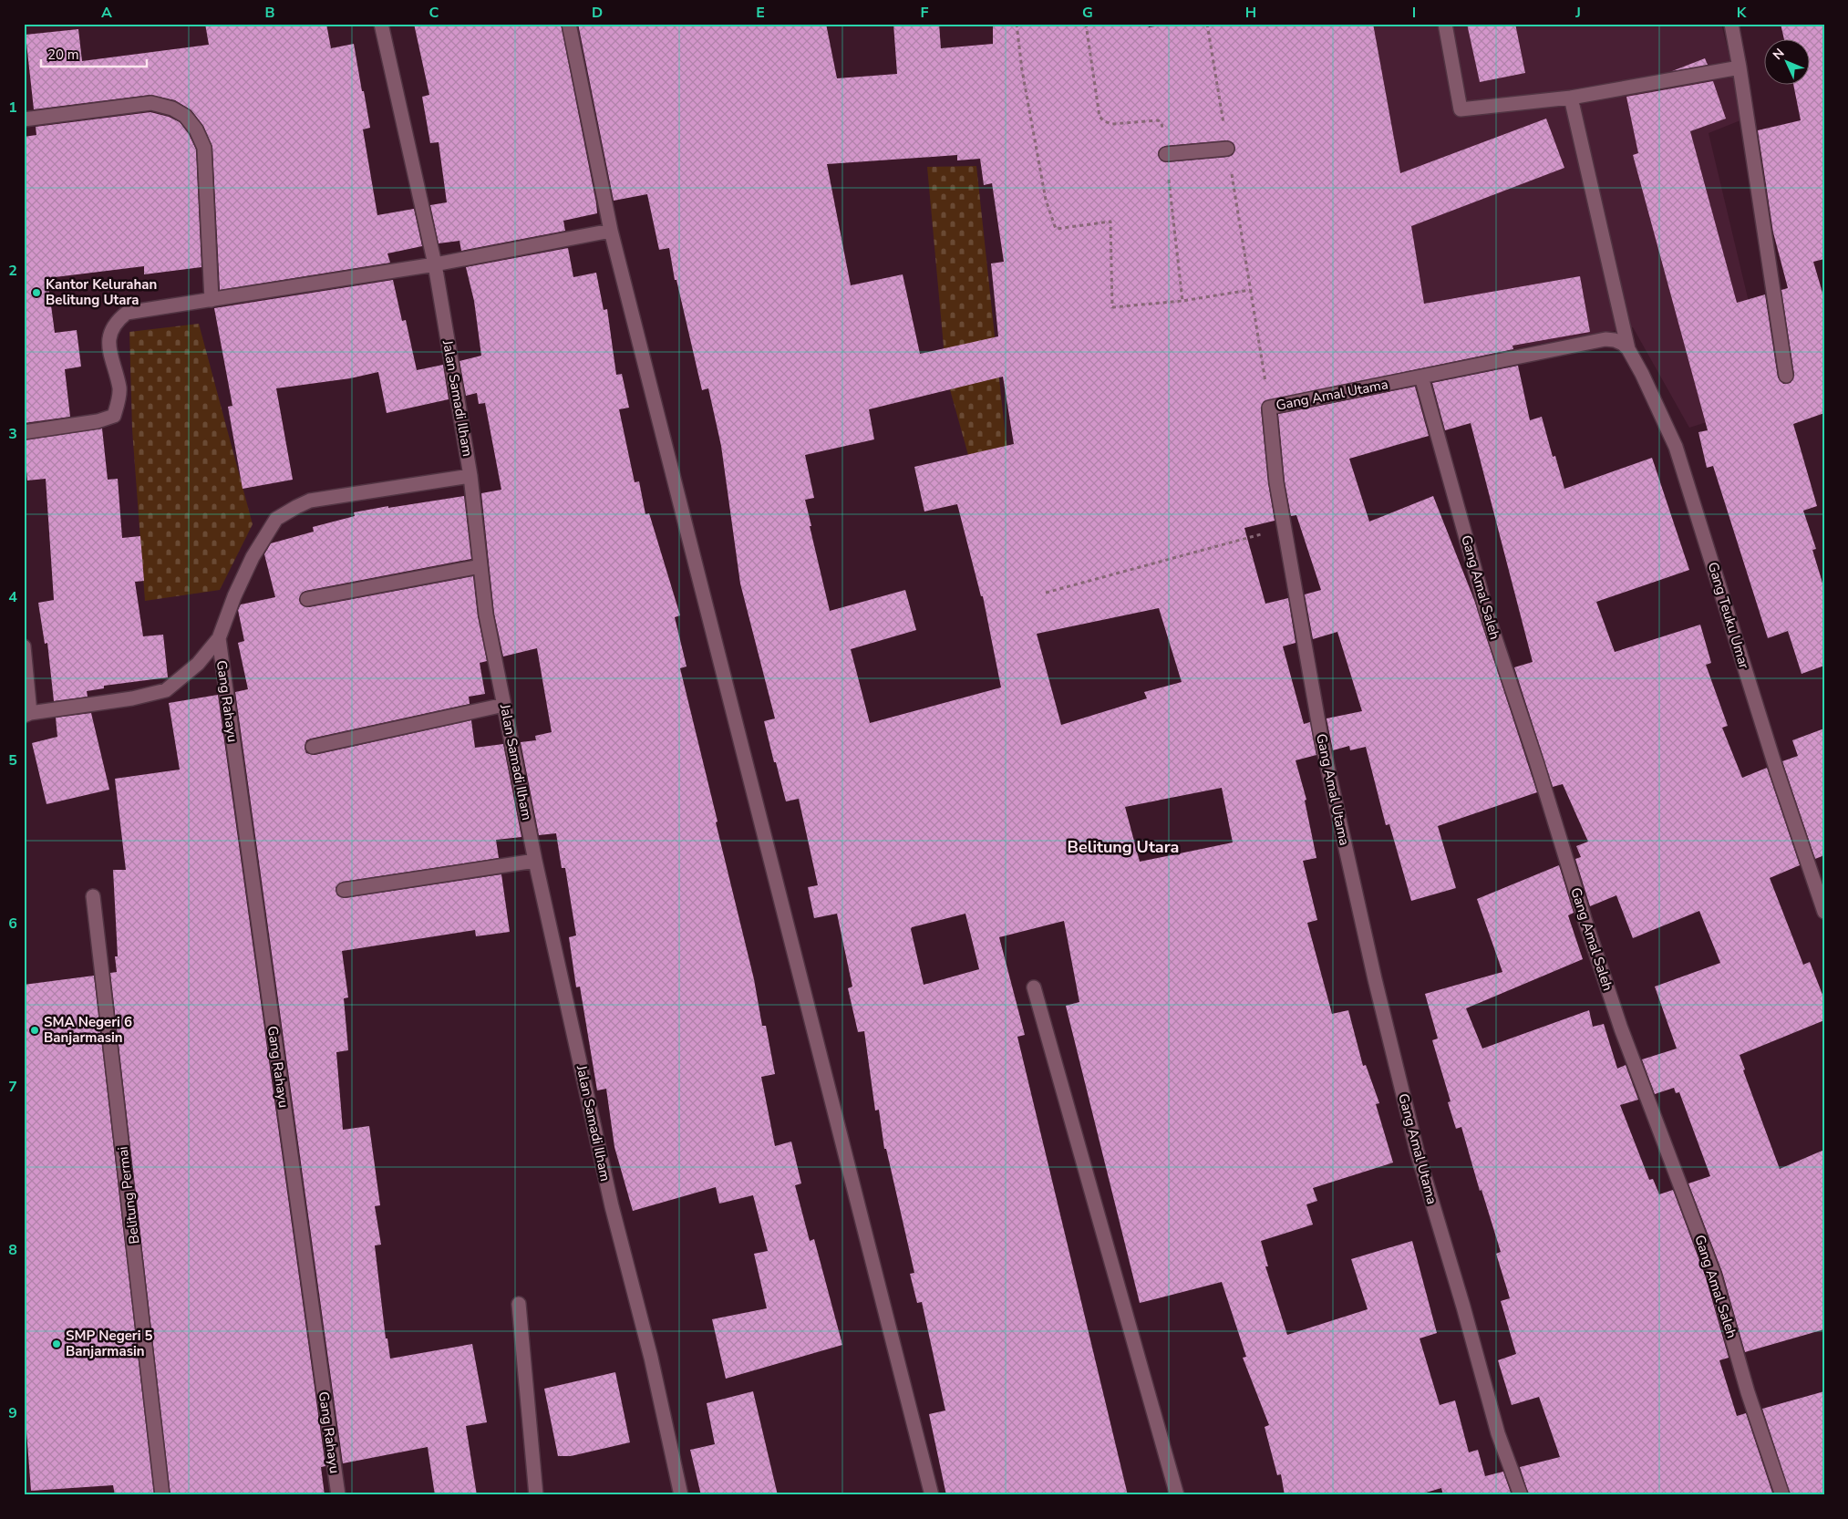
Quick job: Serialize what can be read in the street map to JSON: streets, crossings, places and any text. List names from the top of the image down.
{
  "streets": {
    "street": [
      "Gang Amal Utama",
      "Jalan Samadi Ilham",
      "Gang Amal Saleh",
      "Gang Teuku Umar",
      "Gang Rahayu",
      "Belitung Permai"
    ]
  },
  "crossings": [
    ["Gang Amal Utama", "Gang Amal Saleh"],
    ["Gang Amal Utama", "Gang Teuku Umar"]
  ],
  "districts": ["Belitung Utara"],
  "places": ["Kantor Kelurahan Belitung Utara", "SMA Negeri 6 Banjarmasin", "SMP Negeri 5 Banjarmasin"],
  "scale_bar": "20 m",
  "north": "top left",
  "grid": {
    "columns": [
      "A",
      "B",
      "C",
      "D",
      "E",
      "F",
      "G",
      "H",
      "I",
      "J",
      "K"
    ],
    "rows": [
      "1",
      "2",
      "3",
      "4",
      "5",
      "6",
      "7",
      "8",
      "9"
    ]
  }
}
